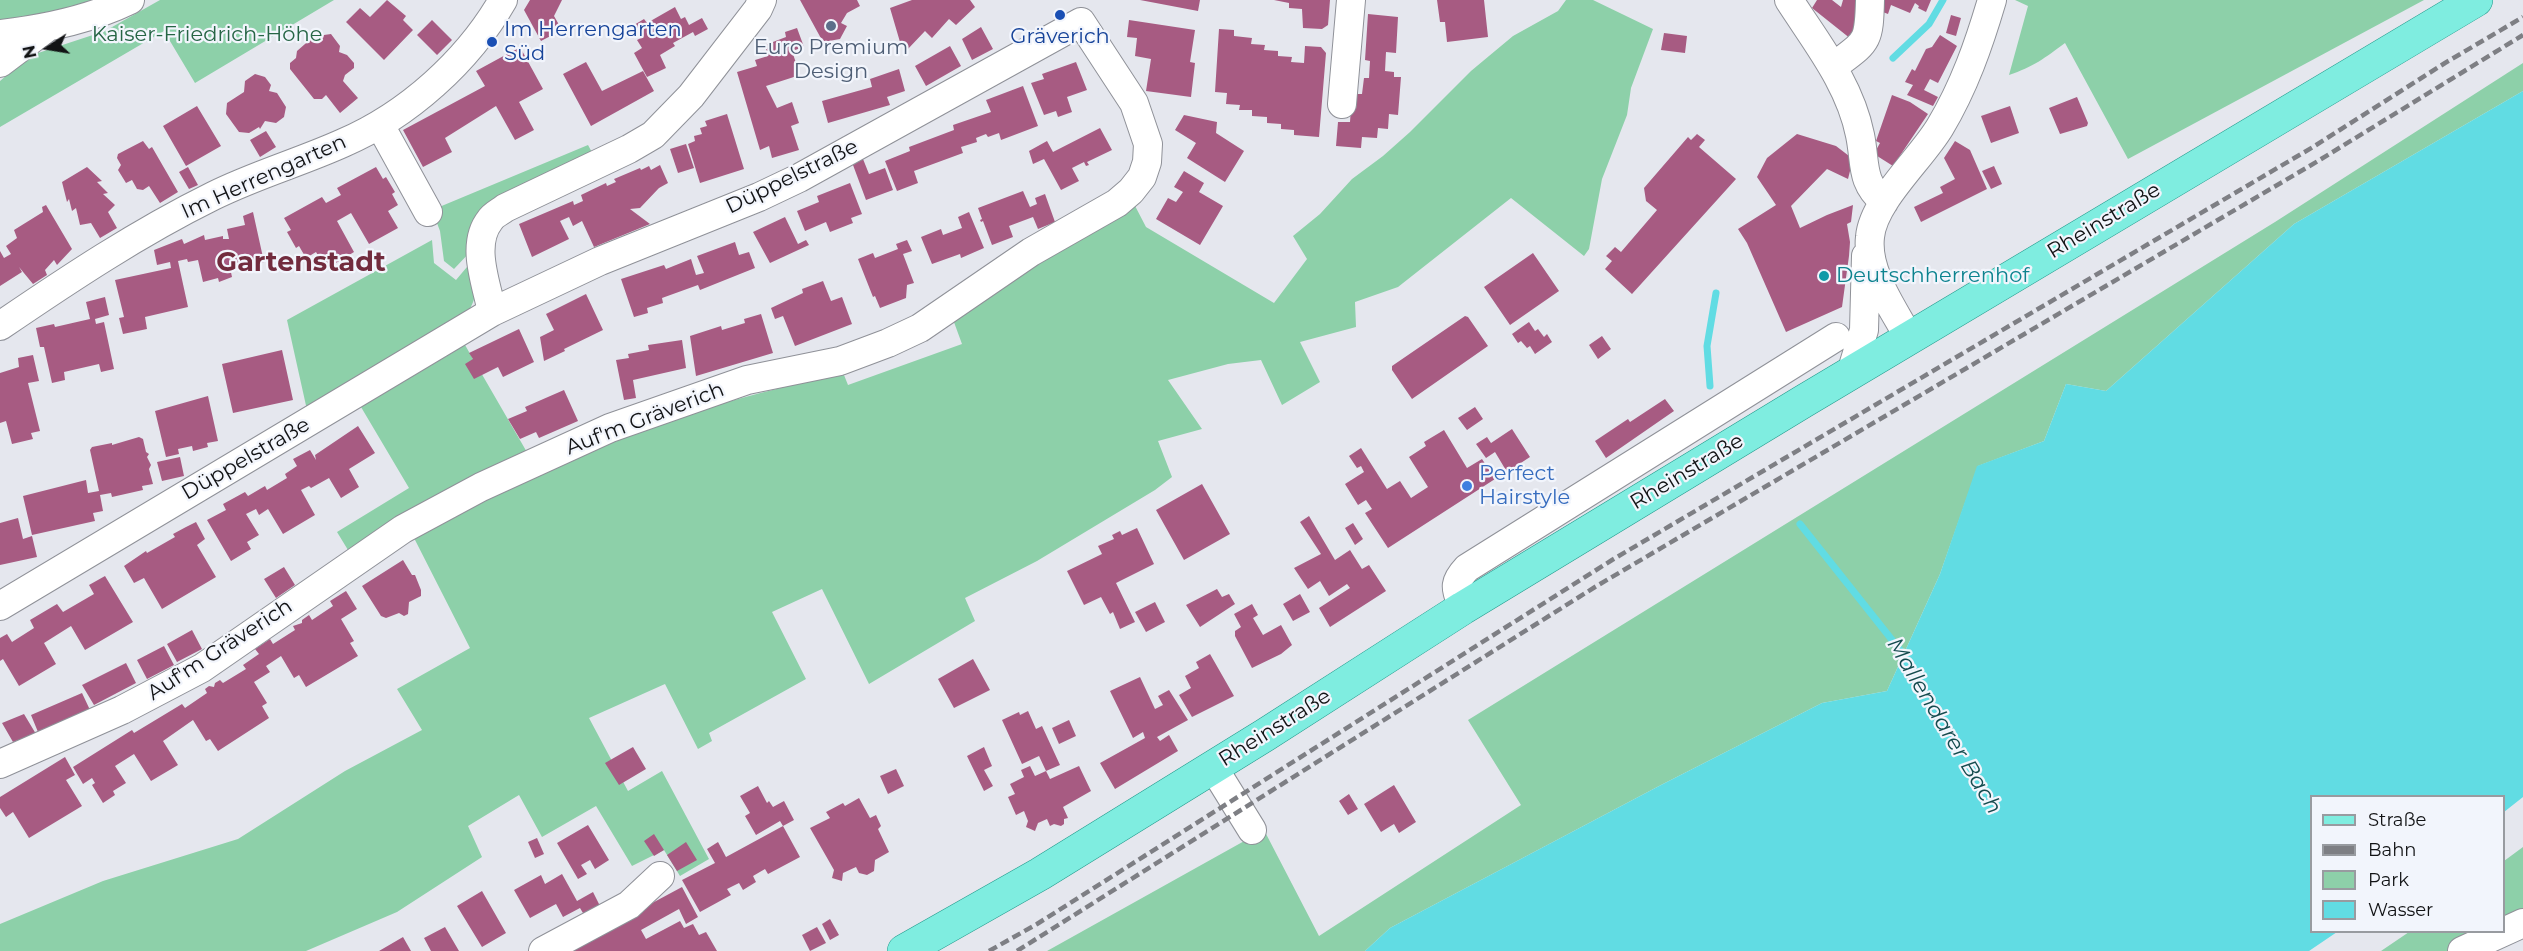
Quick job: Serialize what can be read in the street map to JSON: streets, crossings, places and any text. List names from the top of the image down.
{
  "streets": {
    "main road": ["Rheinstraße"],
    "street": ["Im Herrengarten", "Düppelstraße", "Auf'm Gräverich"]
  },
  "crossings": [
    ["Düppelstraße", "Auf'm Gräverich"]
  ],
  "districts": ["Gartenstadt"],
  "water": ["Mallendarer Bach"],
  "parks": ["Kaiser-Friedrich-Höhe"],
  "places": [
    "Gräverich",
    "Euro Premium Design",
    "Im Herrengarten Süd",
    "Deutschherrenhof",
    "Perfect Hairstyle"
  ],
  "legend": [
    "Straße",
    "Bahn",
    "Park",
    "Wasser"
  ],
  "north": "left"
}
